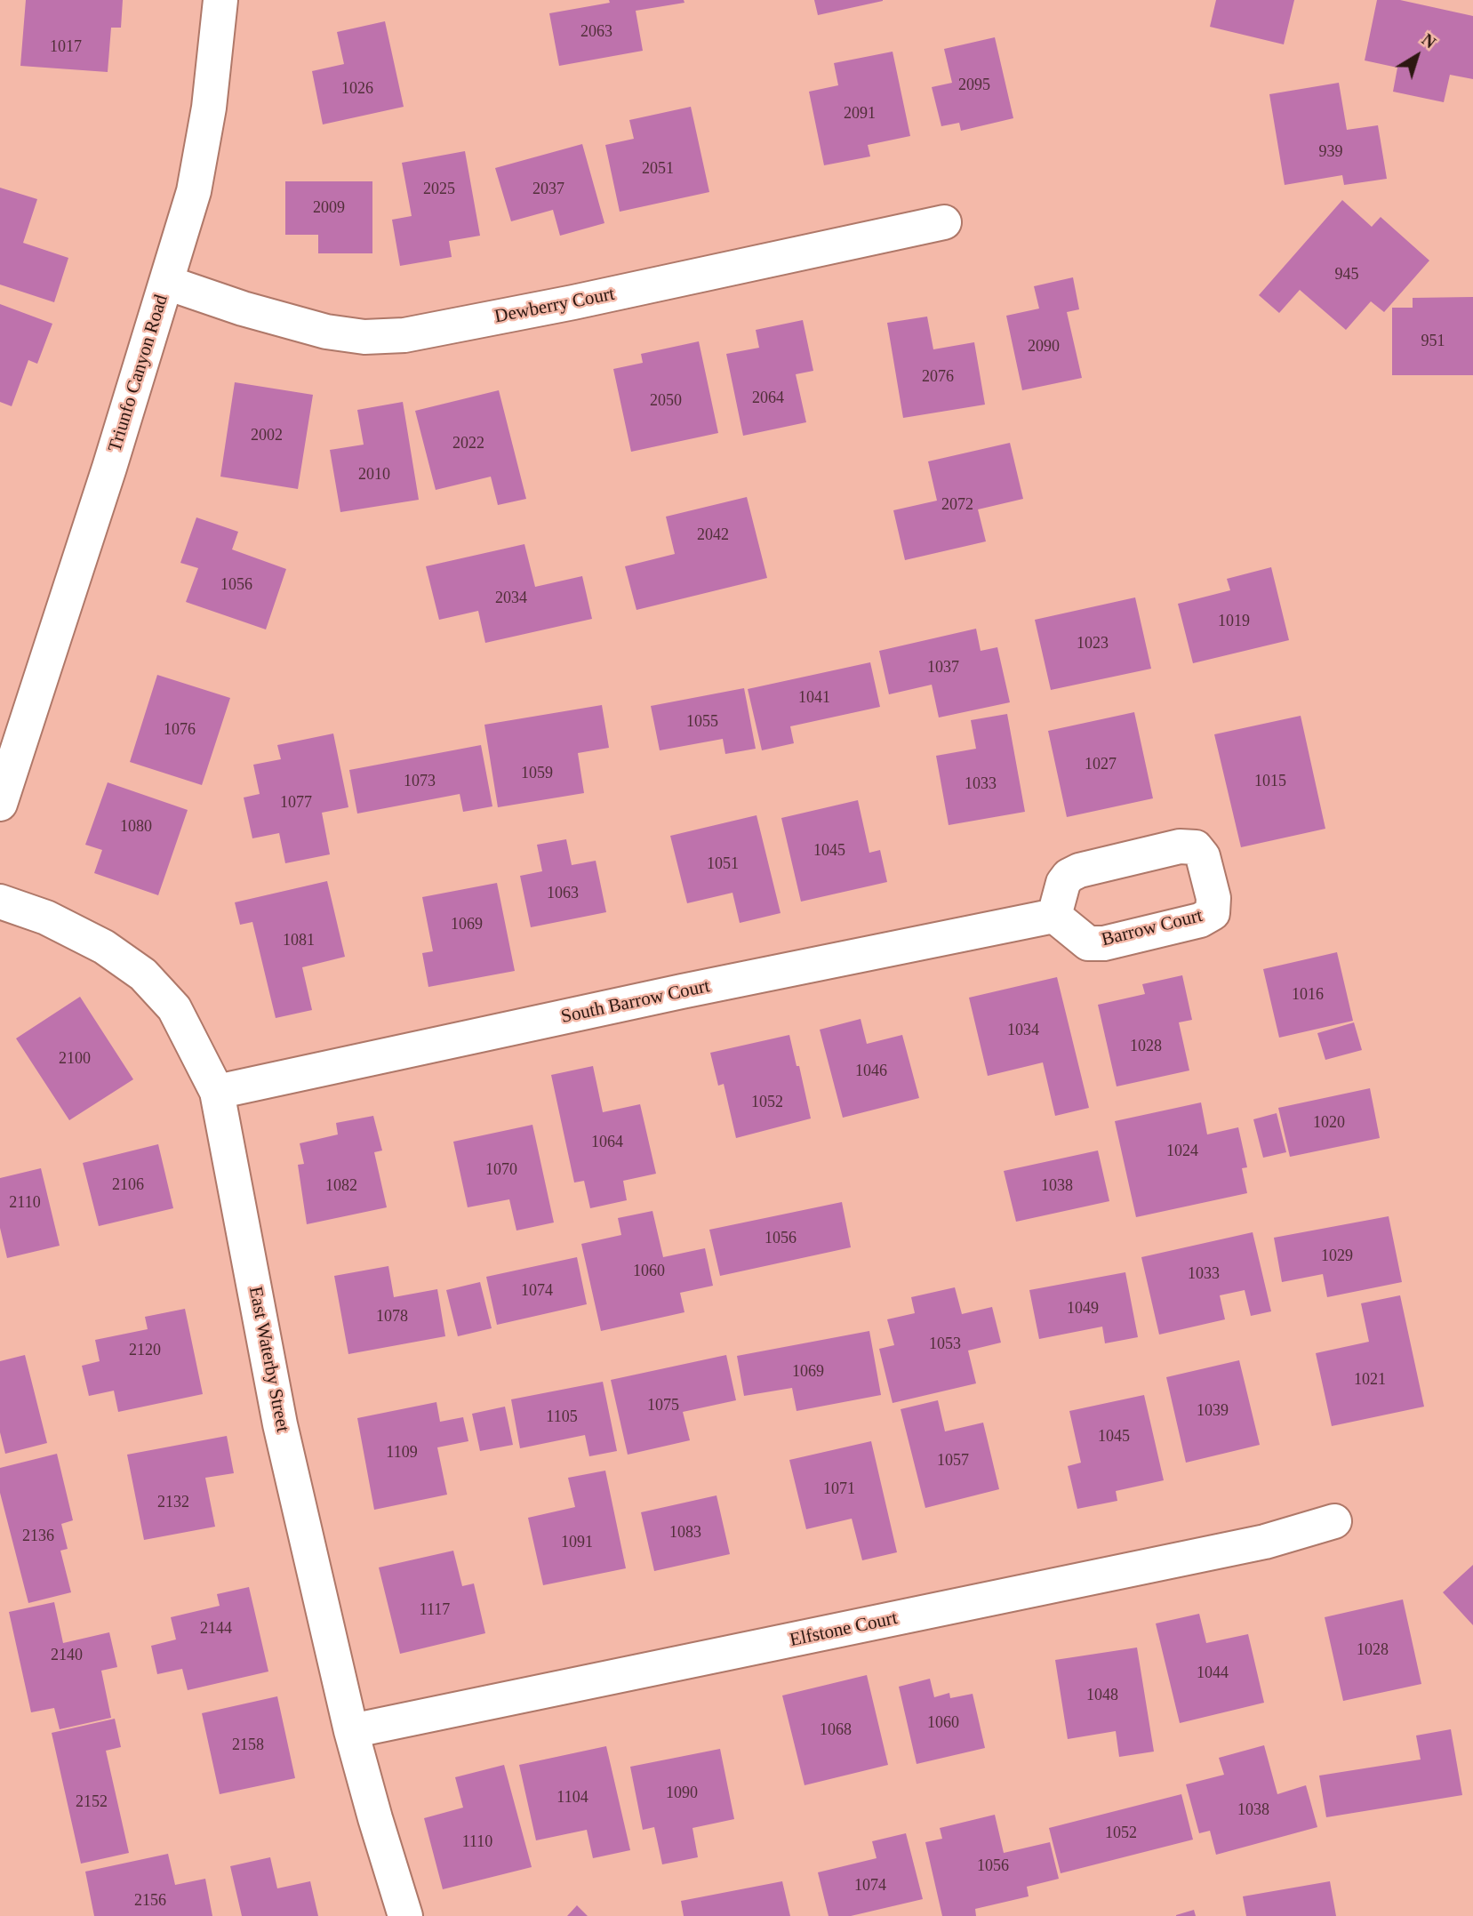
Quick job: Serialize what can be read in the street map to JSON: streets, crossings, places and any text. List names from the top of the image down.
{
  "streets": {
    "street": [
      "Dewberry Court",
      "Triunfo Canyon Road",
      "South Barrow Court",
      "East Waterby Street",
      "Elfstone Court"
    ]
  },
  "crossings": [
    ["Dewberry Court", "Triunfo Canyon Road"],
    ["South Barrow Court", "East Waterby Street"],
    ["East Waterby Street", "Elfstone Court"]
  ],
  "house_numbers": [
    "2063",
    "1017",
    "2095",
    "1026",
    "2091",
    "939",
    "2051",
    "2025",
    "2037",
    "2009",
    "945",
    "951",
    "2090",
    "2076",
    "2064",
    "2050",
    "2002",
    "2022",
    "2010",
    "2072",
    "2042",
    "1056",
    "2034",
    "1019",
    "1023",
    "1037",
    "1041",
    "1055",
    "1076",
    "1027",
    "1059",
    "1073",
    "1015",
    "1033",
    "1077",
    "1080",
    "1045",
    "1051",
    "1063",
    "1069",
    "1081",
    "1016",
    "1034",
    "1028",
    "2100",
    "1046",
    "1052",
    "1020",
    "1064",
    "1024",
    "1070",
    "2106",
    "1082",
    "1038",
    "2110",
    "1056",
    "1029",
    "1060",
    "1033",
    "1074",
    "1049",
    "1078",
    "1053",
    "2120",
    "1069",
    "1021",
    "1075",
    "1039",
    "1105",
    "1045",
    "1109",
    "1057",
    "1071",
    "2132",
    "1083",
    "2136",
    "1091",
    "1117",
    "2144",
    "1028",
    "2140",
    "1044",
    "1048",
    "1060",
    "1068",
    "2158",
    "1090",
    "1104",
    "2152",
    "1038",
    "1052",
    "1110",
    "1056",
    "1074",
    "2156"
  ],
  "north": "top right"
}
